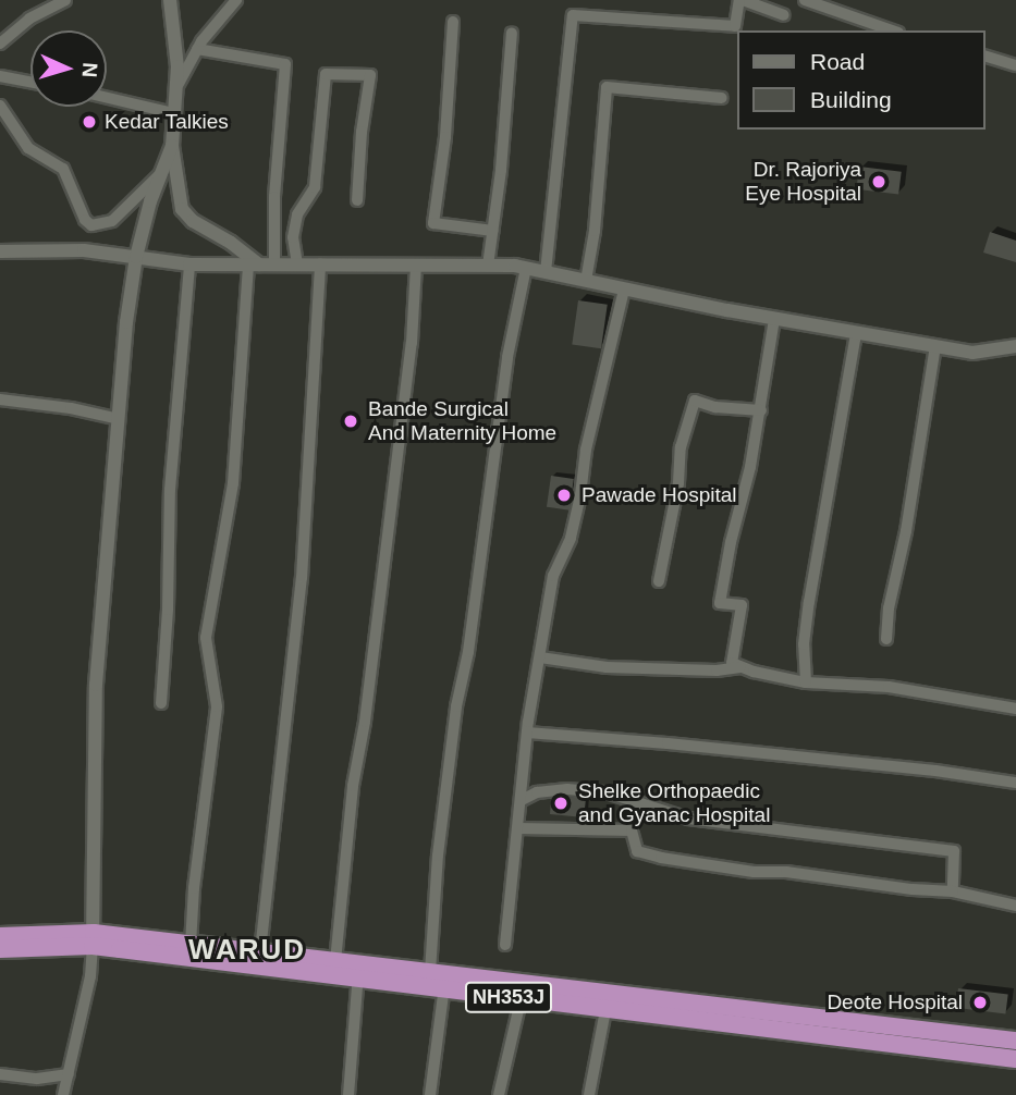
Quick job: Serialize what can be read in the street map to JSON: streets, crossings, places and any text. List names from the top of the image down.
{
  "districts": ["WARUD"],
  "places": [
    "Kedar Talkies",
    "Dr. Rajoriya Eye Hospital",
    "Bande Surgical And Maternity Home",
    "Pawade Hospital",
    "Shelke Orthopaedic and Gyanac Hospital",
    "Deote Hospital"
  ],
  "legend": ["Road", "Building"],
  "north": "right"
}
